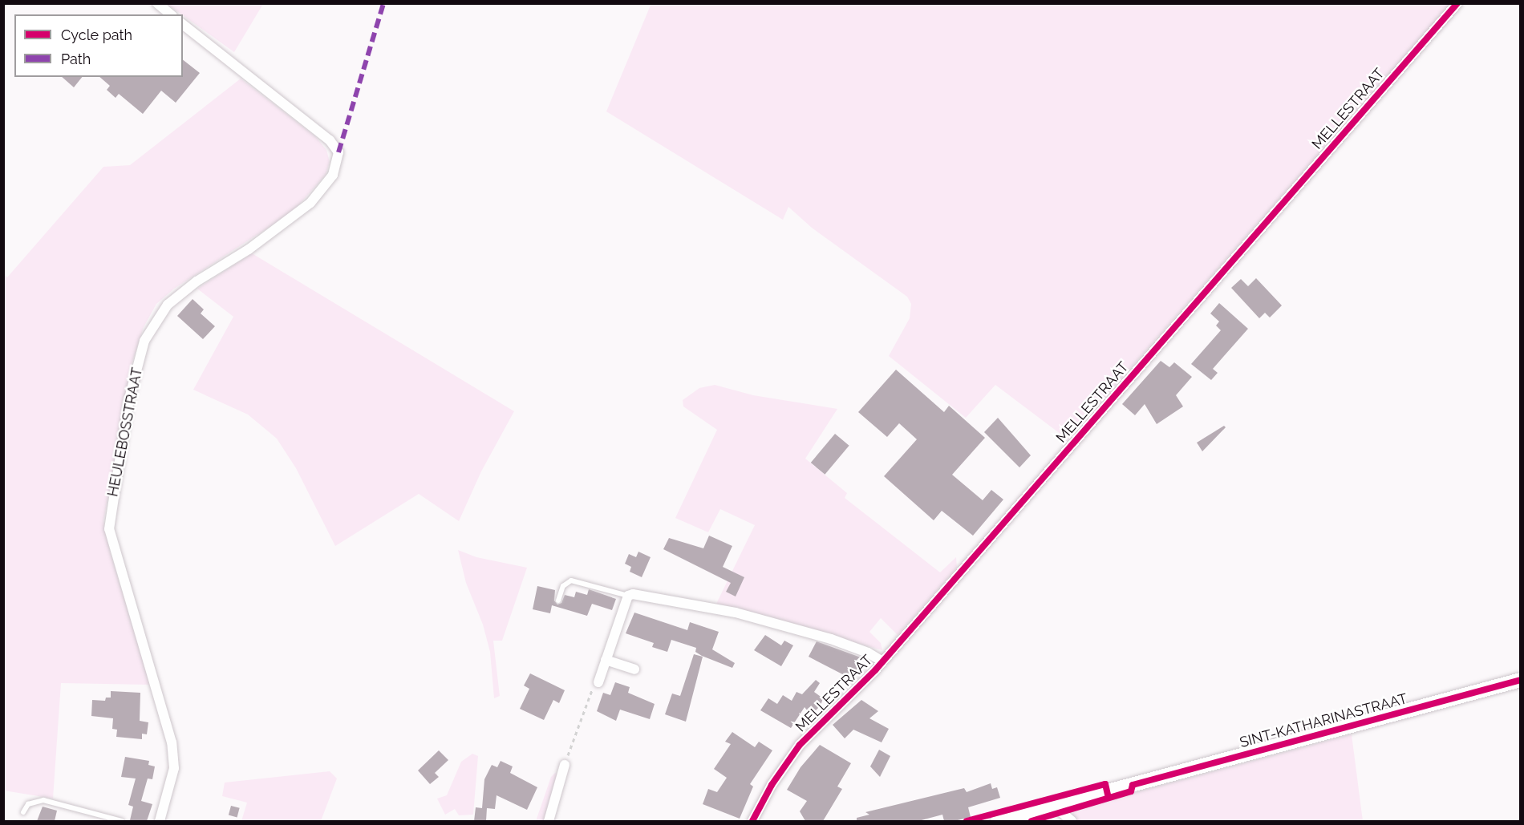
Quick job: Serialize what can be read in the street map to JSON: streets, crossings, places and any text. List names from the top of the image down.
{
  "streets": {
    "street": ["MELLESTRAAT", "HEULEBOSSTRAAT", "SINT-KATHARINASTRAAT"]
  },
  "legend": ["Cycle path", "Path"]
}
